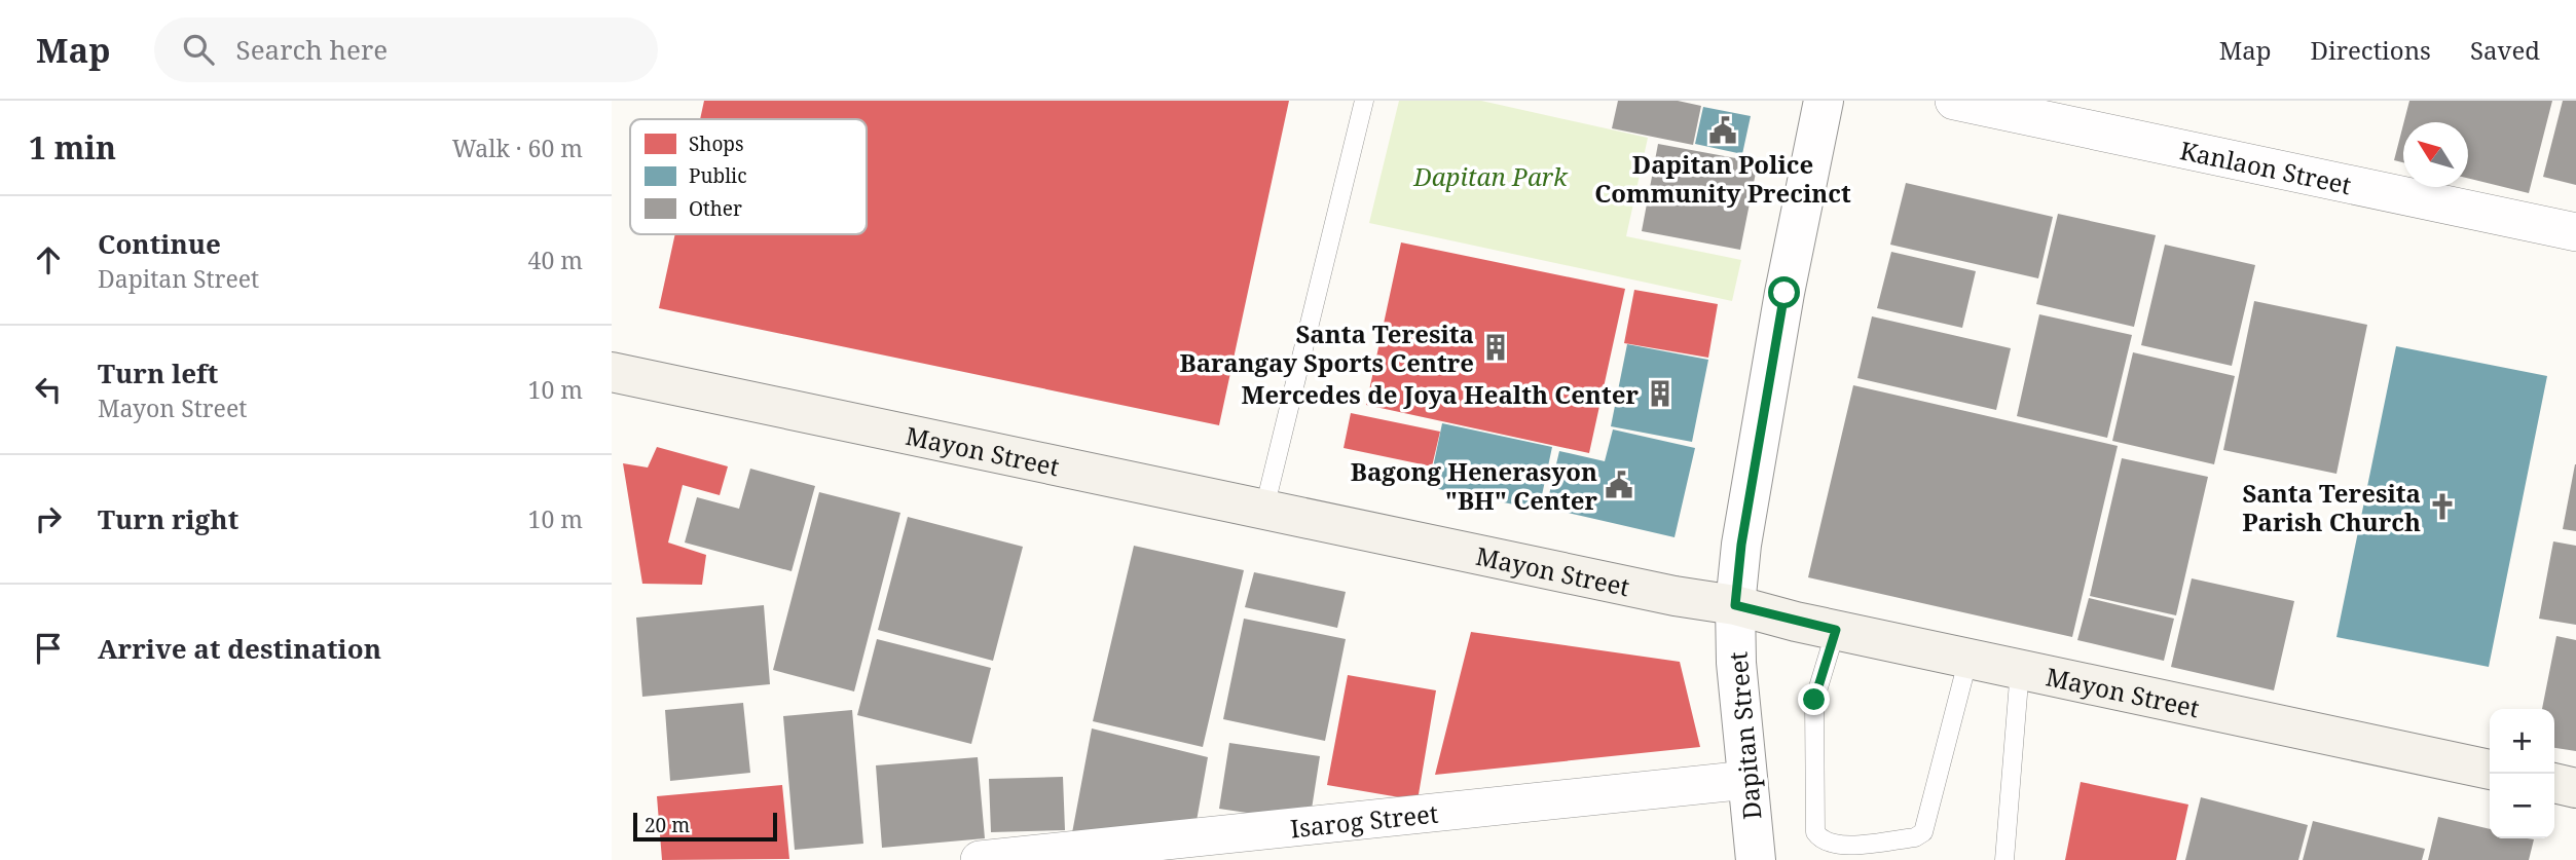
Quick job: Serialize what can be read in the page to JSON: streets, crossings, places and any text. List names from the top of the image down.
{
  "streets": {
    "main road": ["Mayon Street"],
    "street": ["Kanlaon Street", "Dapitan Street", "Isarog Street"]
  },
  "crossings": [
    ["Mayon Street", "Dapitan Street"],
    ["Dapitan Street", "Isarog Street"]
  ],
  "parks": ["Dapitan Park"],
  "places": {
    "public building": ["Dapitan Police Community Precinct", "Bagong Henerasyon \"BH\" Center"],
    "building": ["Santa Teresita Barangay Sports Centre", "Mercedes de Joya Health Center"],
    "church": ["Santa Teresita Parish Church"]
  },
  "legend": ["Shops", "Public", "Other"],
  "scale_bar": "20 m",
  "north": "top left",
  "page": {
    "header": "Map",
    "search": "Search here",
    "nav": ["Map", "Directions", "Saved"],
    "heading": ["1 min", "Walk · 60 m"],
    "list": [
      ["Continue", "Dapitan Street", "40 m"],
      ["Turn left", "Mayon Street", "10 m"],
      ["Turn right", "10 m"],
      "Arrive at destination"
    ],
    "map_buttons": ["+", "−"],
    "scale": "20 m"
  }
}
